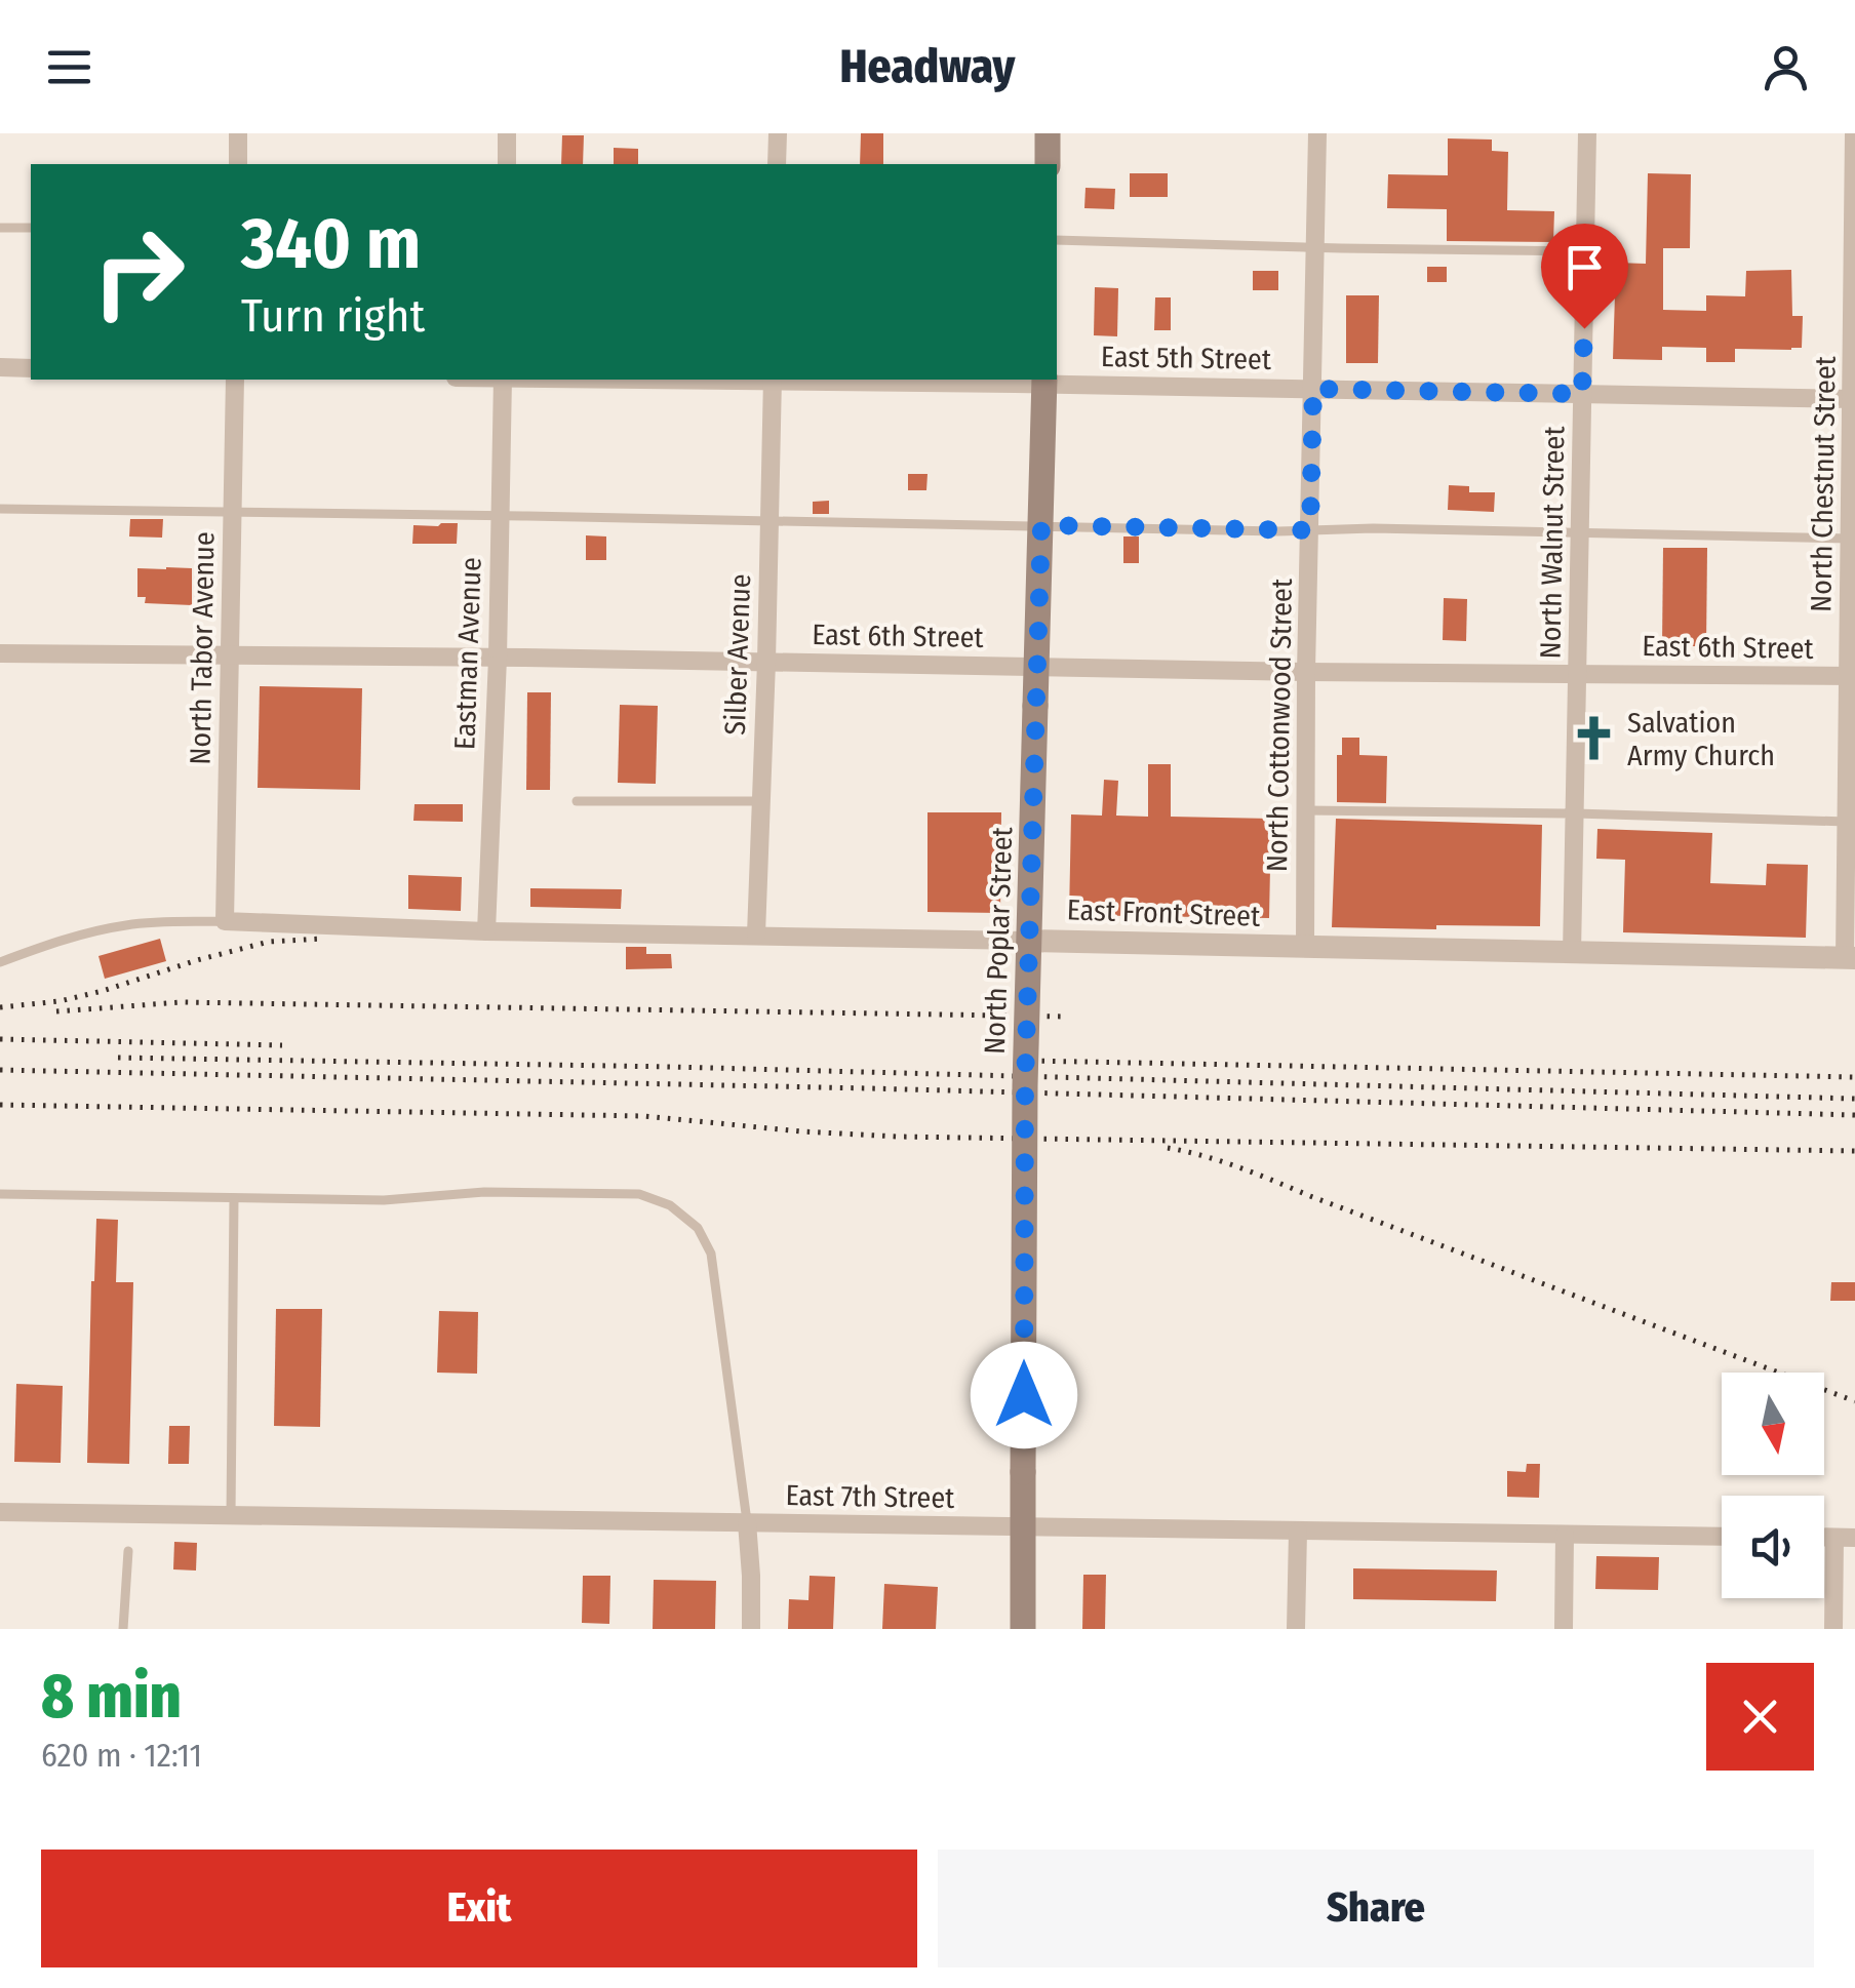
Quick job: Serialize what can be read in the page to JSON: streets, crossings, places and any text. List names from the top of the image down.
{
  "streets": {
    "main road": ["North Poplar Street"],
    "street": [
      "East 5th Street",
      "North Chestnut Street",
      "North Walnut Street",
      "East 6th Street",
      "North Tabor Avenue",
      "Eastman Avenue",
      "Silber Avenue",
      "North Cottonwood Street",
      "East Front Street",
      "East 7th Street"
    ]
  },
  "crossings": [
    ["East 5th Street", "North Chestnut Street"],
    ["East 5th Street", "North Walnut Street"],
    ["East 5th Street", "North Cottonwood Street"],
    ["East 5th Street", "North Poplar Street"],
    ["North Chestnut Street", "East 6th Street"],
    ["North Chestnut Street", "East Front Street"],
    ["North Walnut Street", "East 6th Street"],
    ["North Walnut Street", "East Front Street"],
    ["East 6th Street", "North Tabor Avenue"],
    ["East 6th Street", "Eastman Avenue"],
    ["East 6th Street", "Silber Avenue"],
    ["East 6th Street", "North Cottonwood Street"],
    ["East 6th Street", "North Poplar Street"],
    ["North Tabor Avenue", "East Front Street"],
    ["Eastman Avenue", "East Front Street"],
    ["Silber Avenue", "East Front Street"],
    ["North Cottonwood Street", "East Front Street"],
    ["North Poplar Street", "East 7th Street"]
  ],
  "places": {
    "church": ["Salvation Army Church"]
  },
  "north": "bottom",
  "page": {
    "header": "Headway",
    "turn": ["340 m", "Turn right"],
    "heading": ["8 min", "620 m · 12:11"],
    "buttons": ["Exit", "Share"]
  }
}
